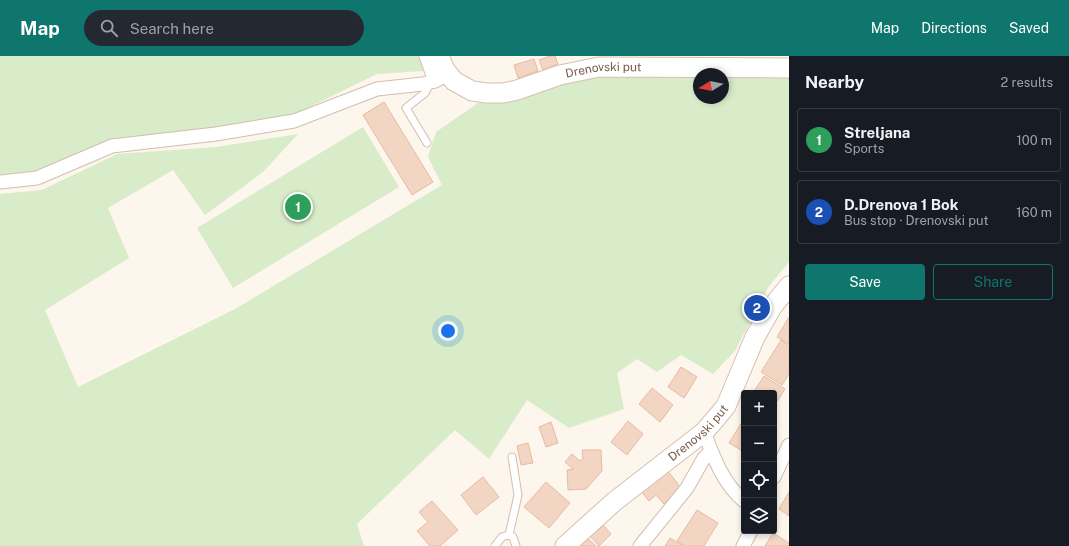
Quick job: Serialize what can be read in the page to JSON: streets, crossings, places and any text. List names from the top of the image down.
{
  "streets": {
    "main road": ["Drenovski put"]
  },
  "north": "left",
  "page": {
    "header": "Map",
    "search": "Search here",
    "nav": ["Map", "Directions", "Saved"],
    "heading": ["Nearby", "2 results"],
    "list": [
      {
        "mark": "1",
        "name": "Streljana",
        "note": "Sports",
        "value": "100 m"
      },
      {
        "mark": "2",
        "name": "D.Drenova 1 Bok",
        "note": "Bus stop · Drenovski put",
        "value": "160 m"
      }
    ],
    "pins": ["1", "2"],
    "buttons": ["Save", "Share"],
    "map_buttons": ["+", "−"]
  }
}
